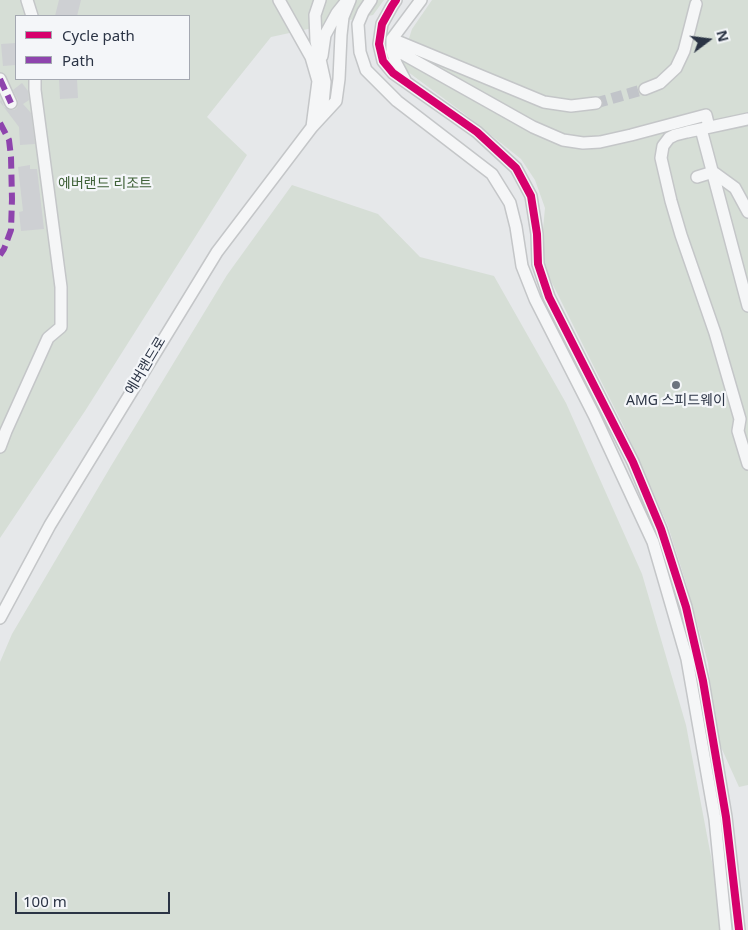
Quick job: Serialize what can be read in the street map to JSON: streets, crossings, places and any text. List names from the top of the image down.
{
  "streets": {
    "street": ["에버랜드로"]
  },
  "parks": ["에버랜드 리조트"],
  "places": ["AMG 스피드웨이"],
  "legend": ["Cycle path", "Path"],
  "scale_bar": "100 m",
  "north": "right"
}
